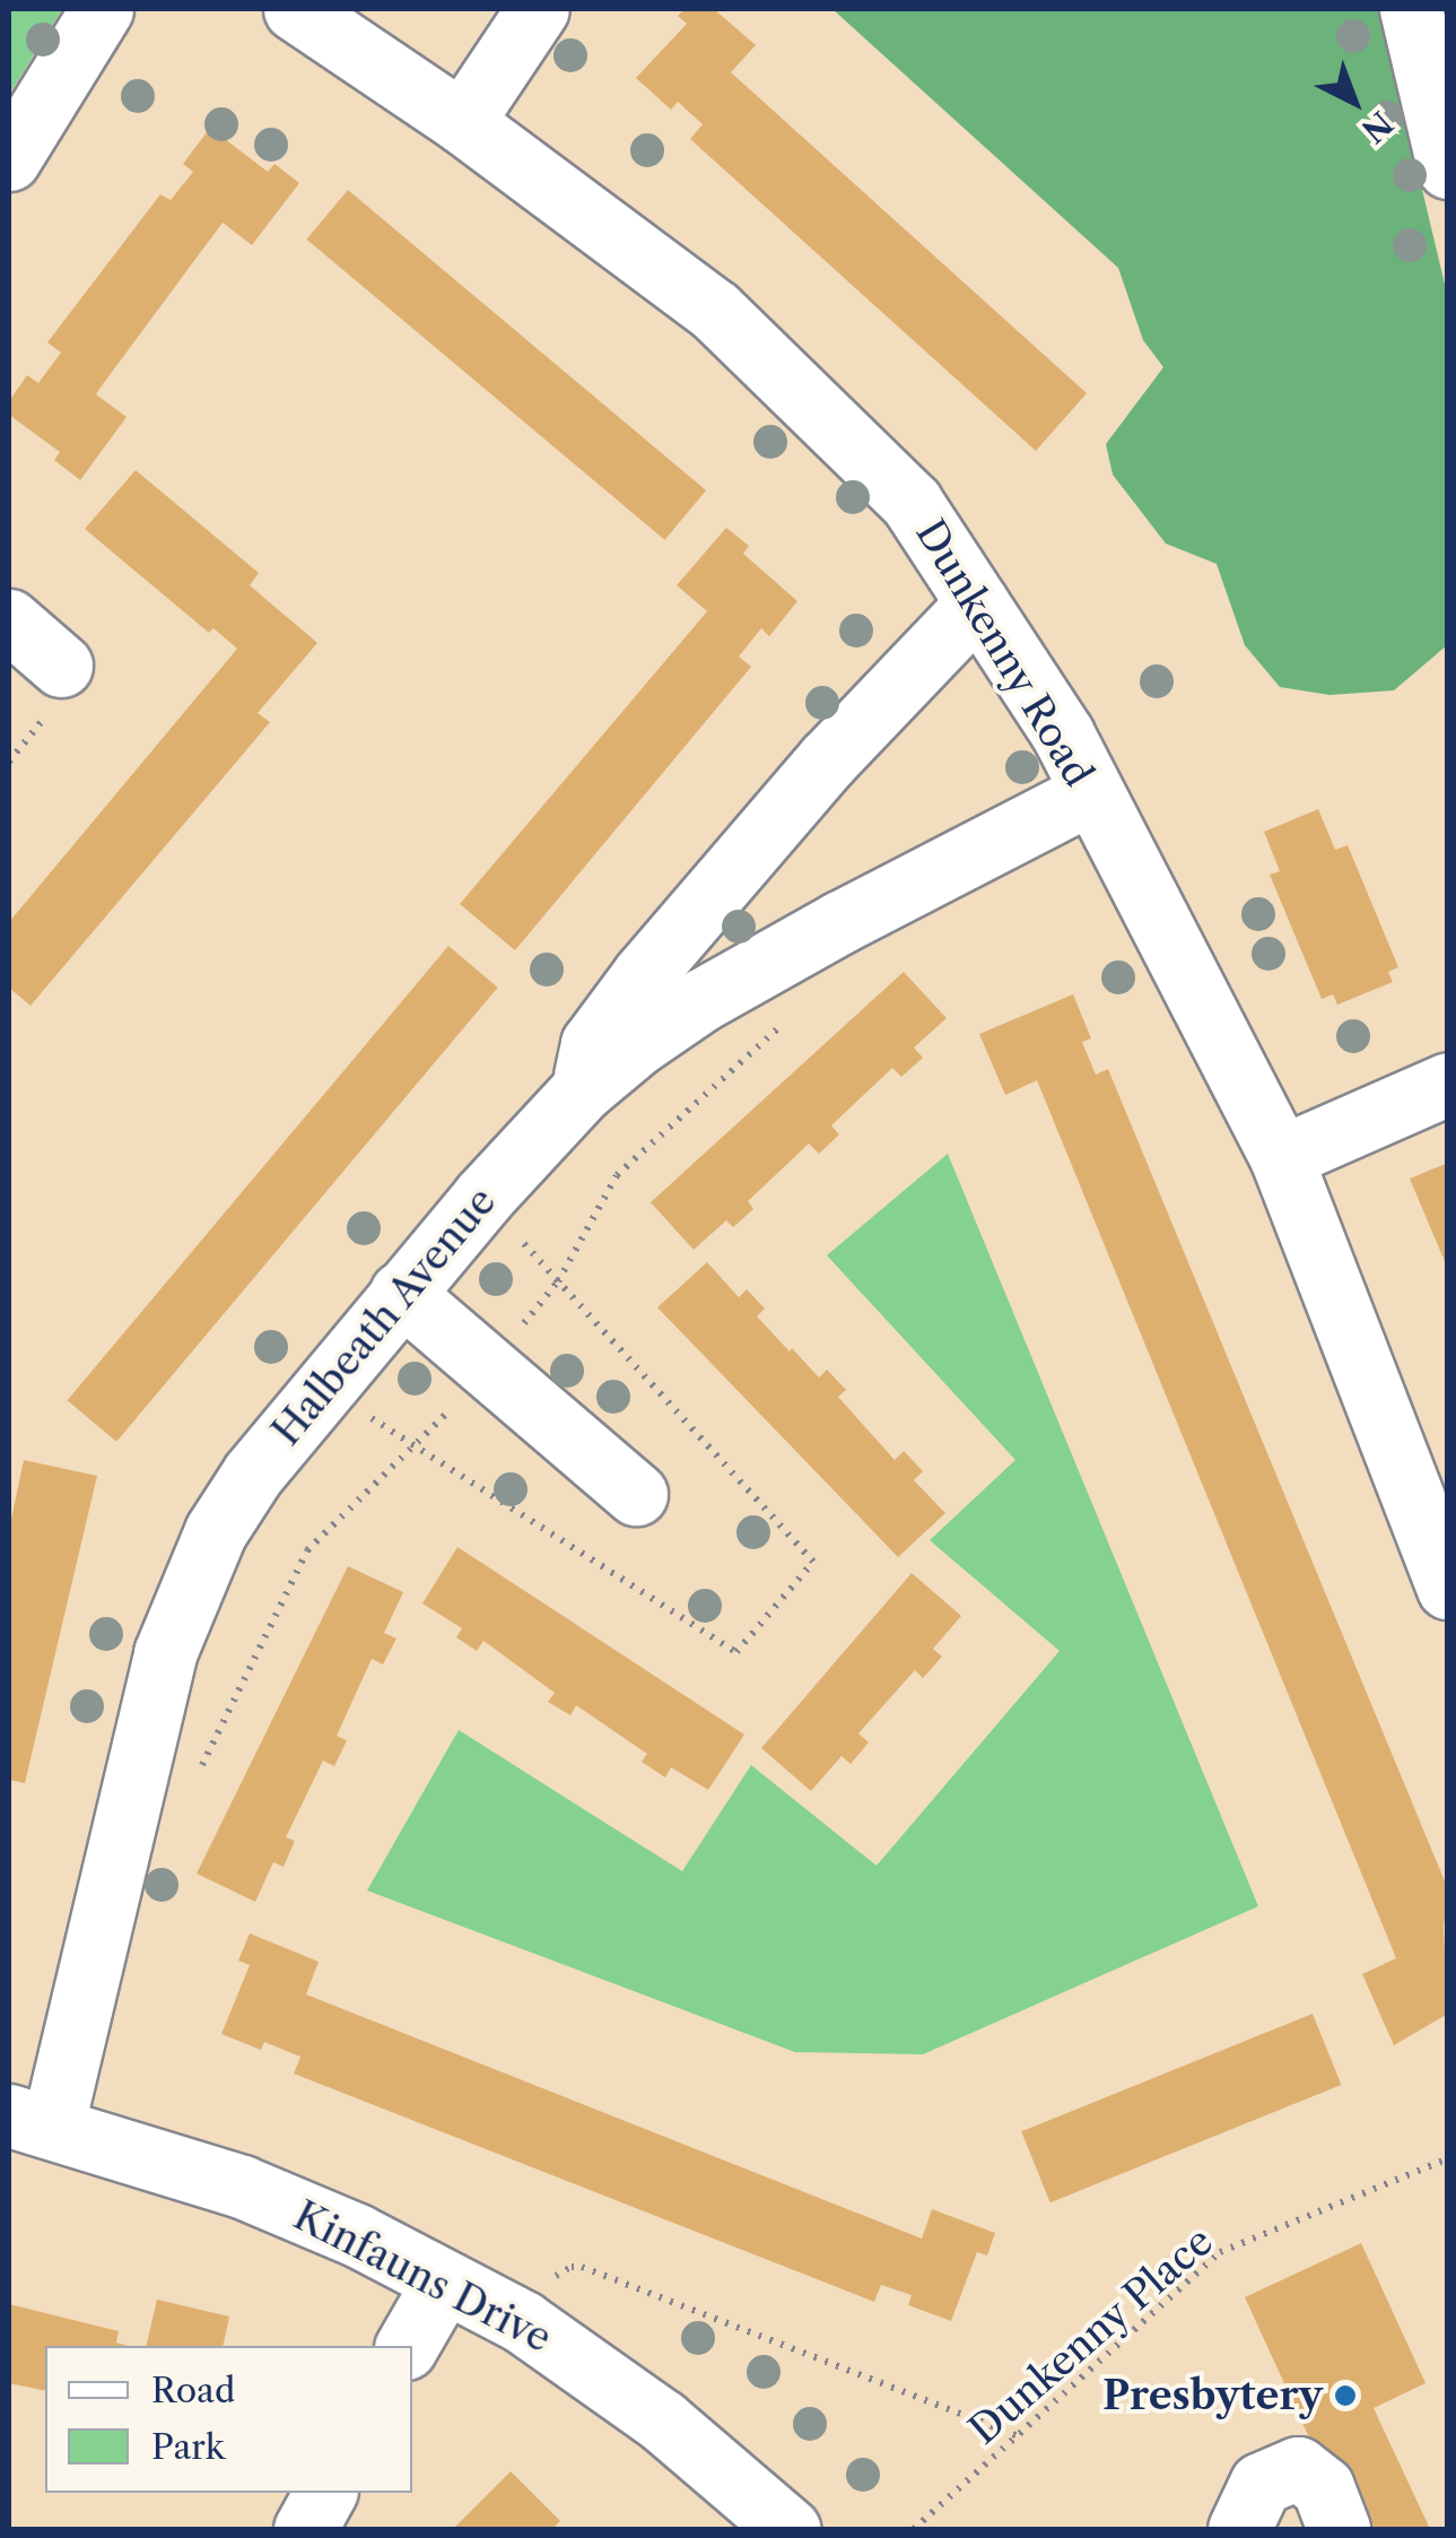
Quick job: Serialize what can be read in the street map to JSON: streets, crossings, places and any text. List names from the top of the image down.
{
  "streets": {
    "street": ["Dunkenny Road", "Halbeath Avenue", "Kinfauns Drive"],
    "path": ["Dunkenny Place"]
  },
  "crossings": [
    ["Dunkenny Road", "Halbeath Avenue"],
    ["Halbeath Avenue", "Kinfauns Drive"]
  ],
  "places": ["Presbytery"],
  "legend": ["Road", "Park"],
  "north": "bottom right"
}
